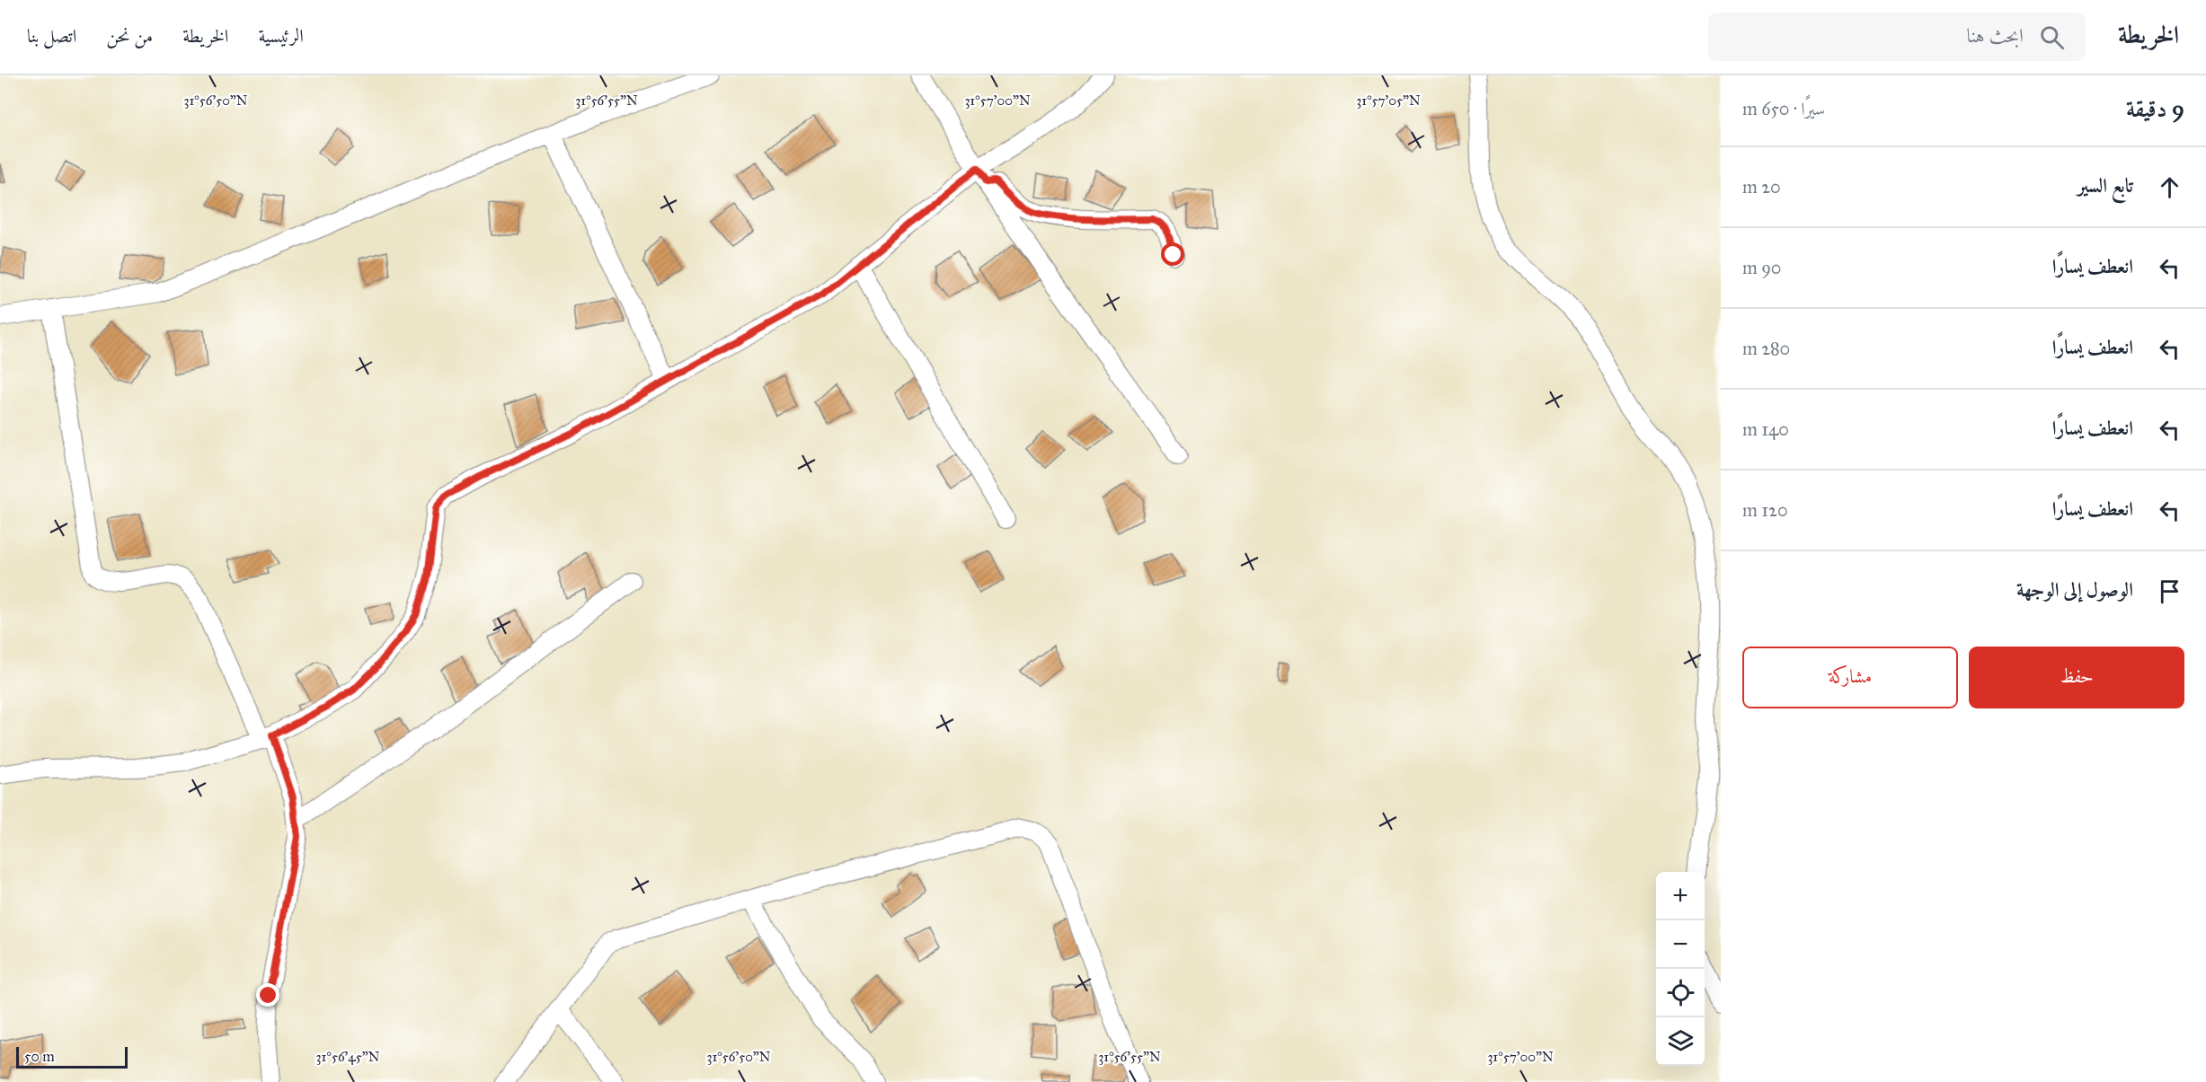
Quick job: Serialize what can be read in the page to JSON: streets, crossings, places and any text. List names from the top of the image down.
{
  "scale_bar": "50 m",
  "page": {
    "header": "الخريطة",
    "search": "ابحث هنا",
    "nav": [
      "الرئيسية",
      "الخريطة",
      "من نحن",
      "اتصل بنا"
    ],
    "heading": ["9 دقيقة", "سيرًا · 650 m"],
    "list": [
      ["تابع السير", "20 m"],
      ["انعطف يسارًا", "90 m"],
      ["انعطف يسارًا", "280 m"],
      ["انعطف يسارًا", "140 m"],
      ["انعطف يسارًا", "120 m"],
      "الوصول إلى الوجهة"
    ],
    "buttons": ["حفظ", "مشاركة"],
    "map_buttons": ["+", "−"],
    "scale": "50 m"
  },
  "coordinates": [
    "31°56'50\"N",
    "31°56'55\"N",
    "31°57'00\"N",
    "31°57'05\"N",
    "31°56'45\"N"
  ]
}
